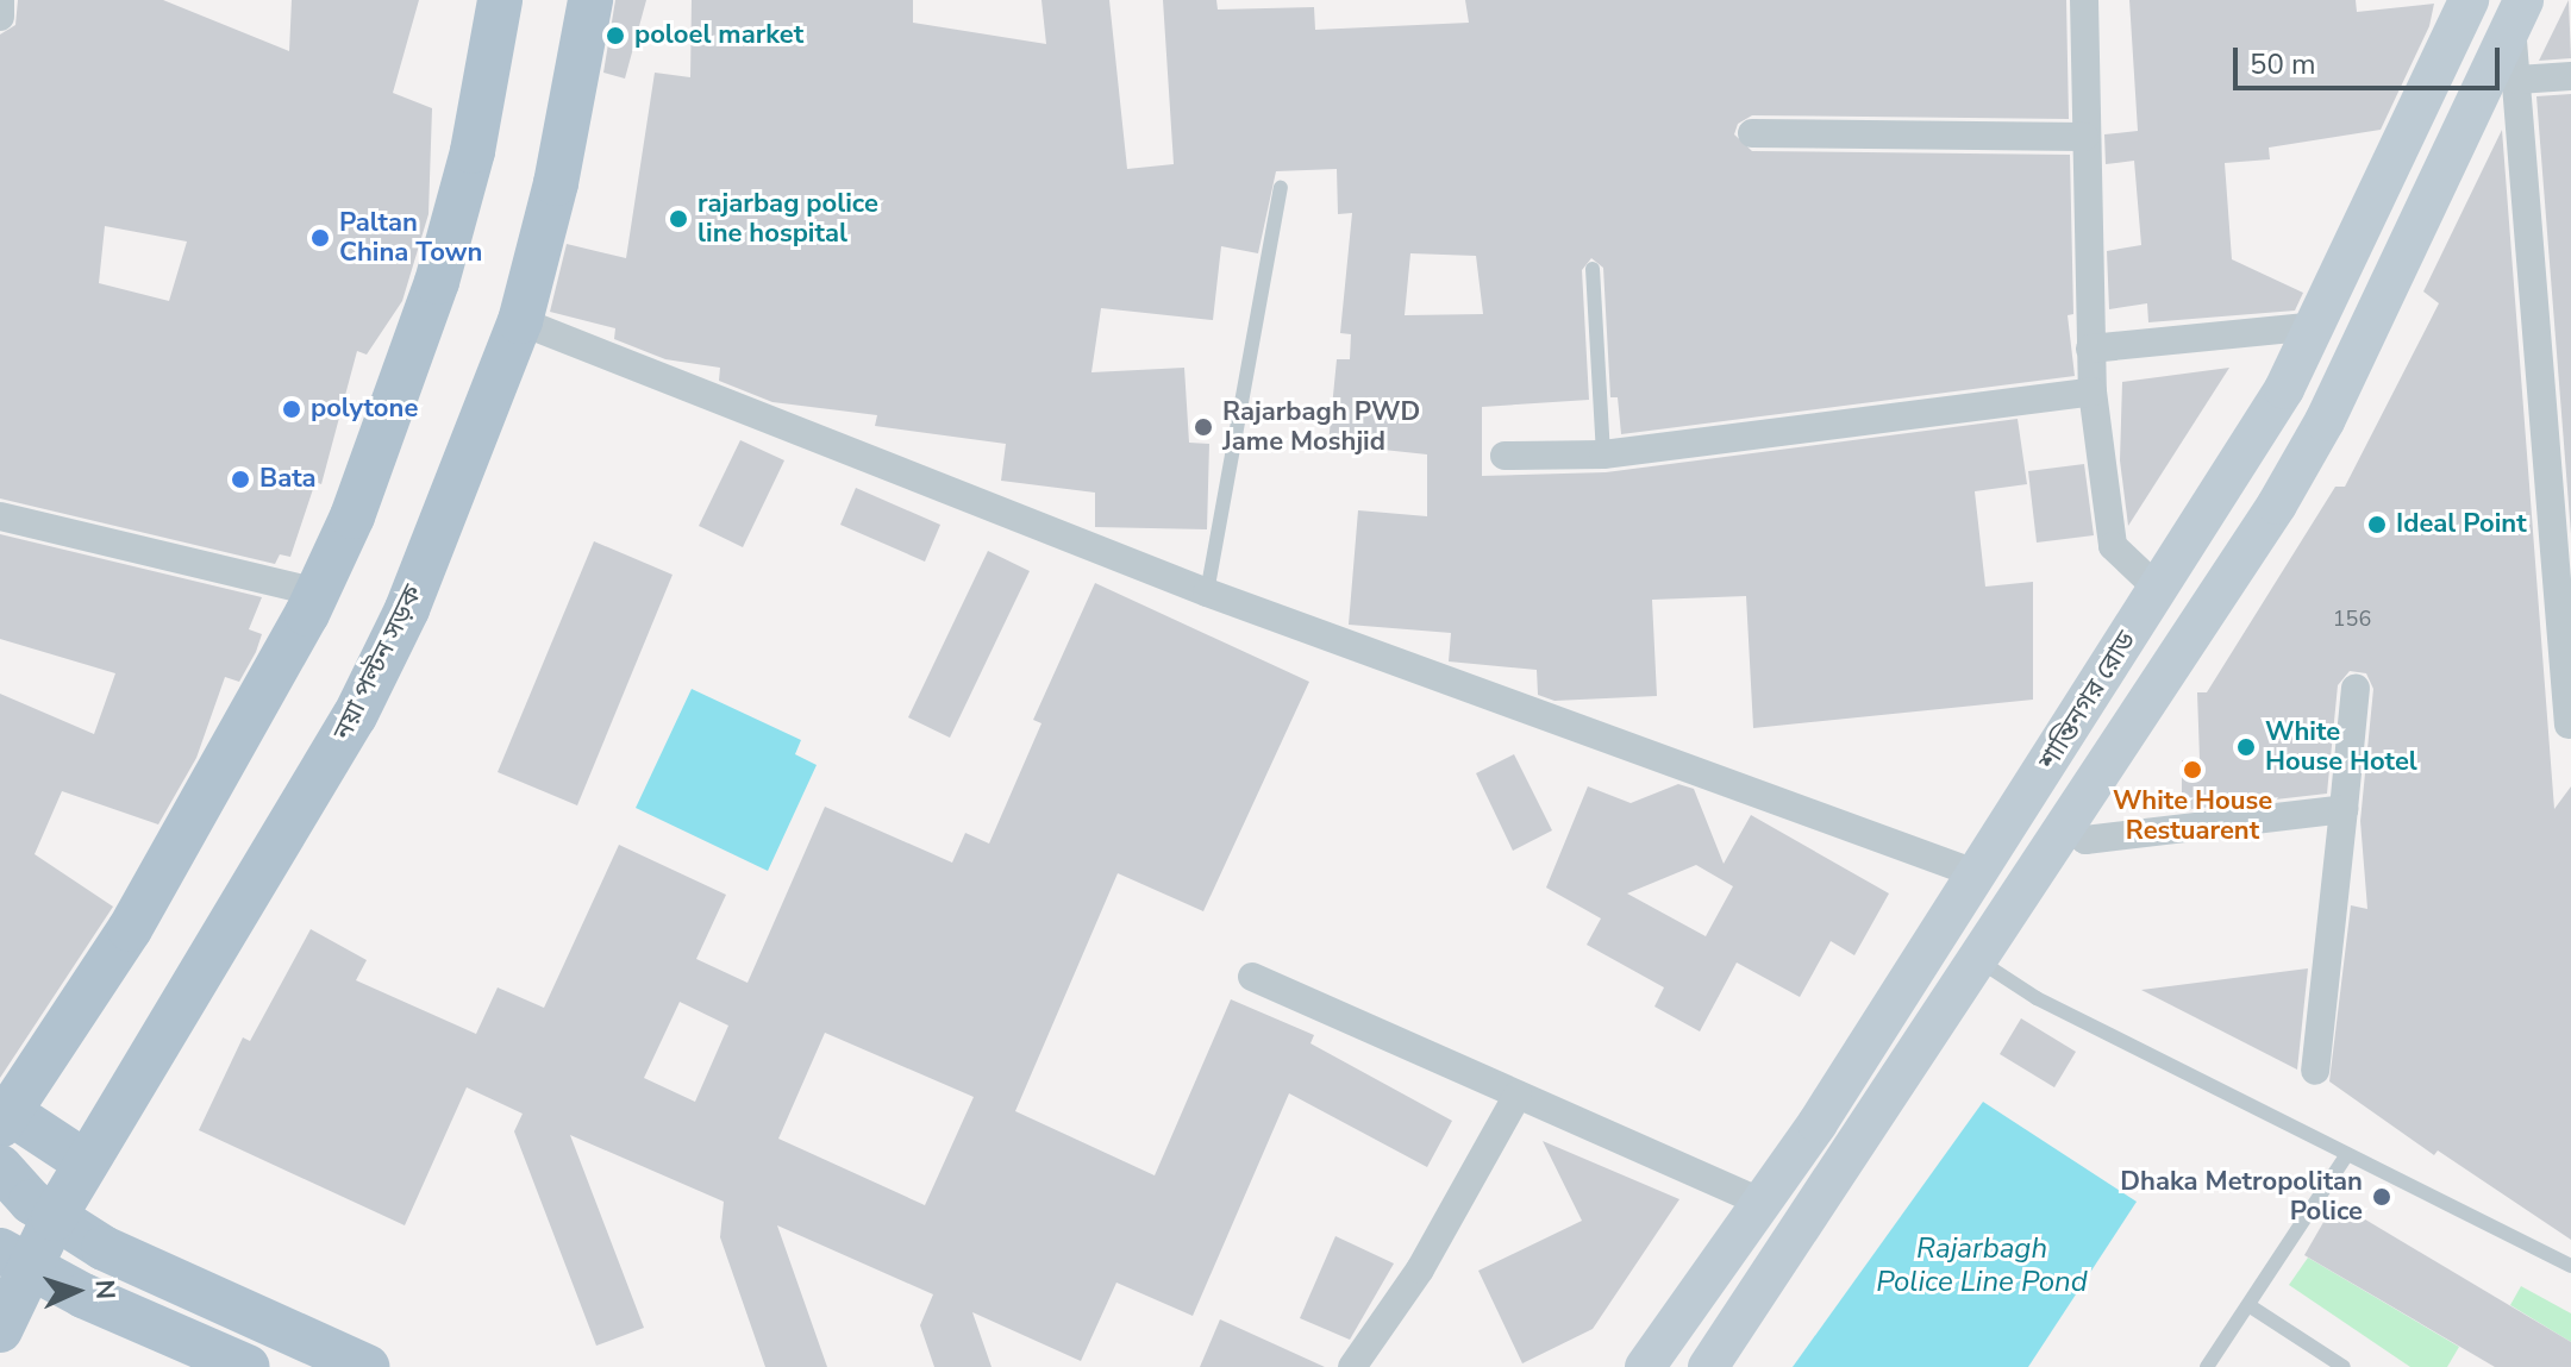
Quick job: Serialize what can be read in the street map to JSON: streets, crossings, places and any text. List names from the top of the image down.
{
  "streets": {
    "main road": ["নয়া পল্টন সড়ক", "শান্তিনগর রোড"]
  },
  "water": ["Rajarbagh Police Line Pond"],
  "places": [
    "poloel market",
    "rajarbag police line hospital",
    "Paltan China Town",
    "polytone",
    "Rajarbagh PWD Jame Moshjid",
    "Bata",
    "Ideal Point",
    "White House Hotel",
    "White House Restuarent",
    "Dhaka Metropolitan Police"
  ],
  "house_numbers": ["156"],
  "scale_bar": "50 m",
  "north": "right"
}
